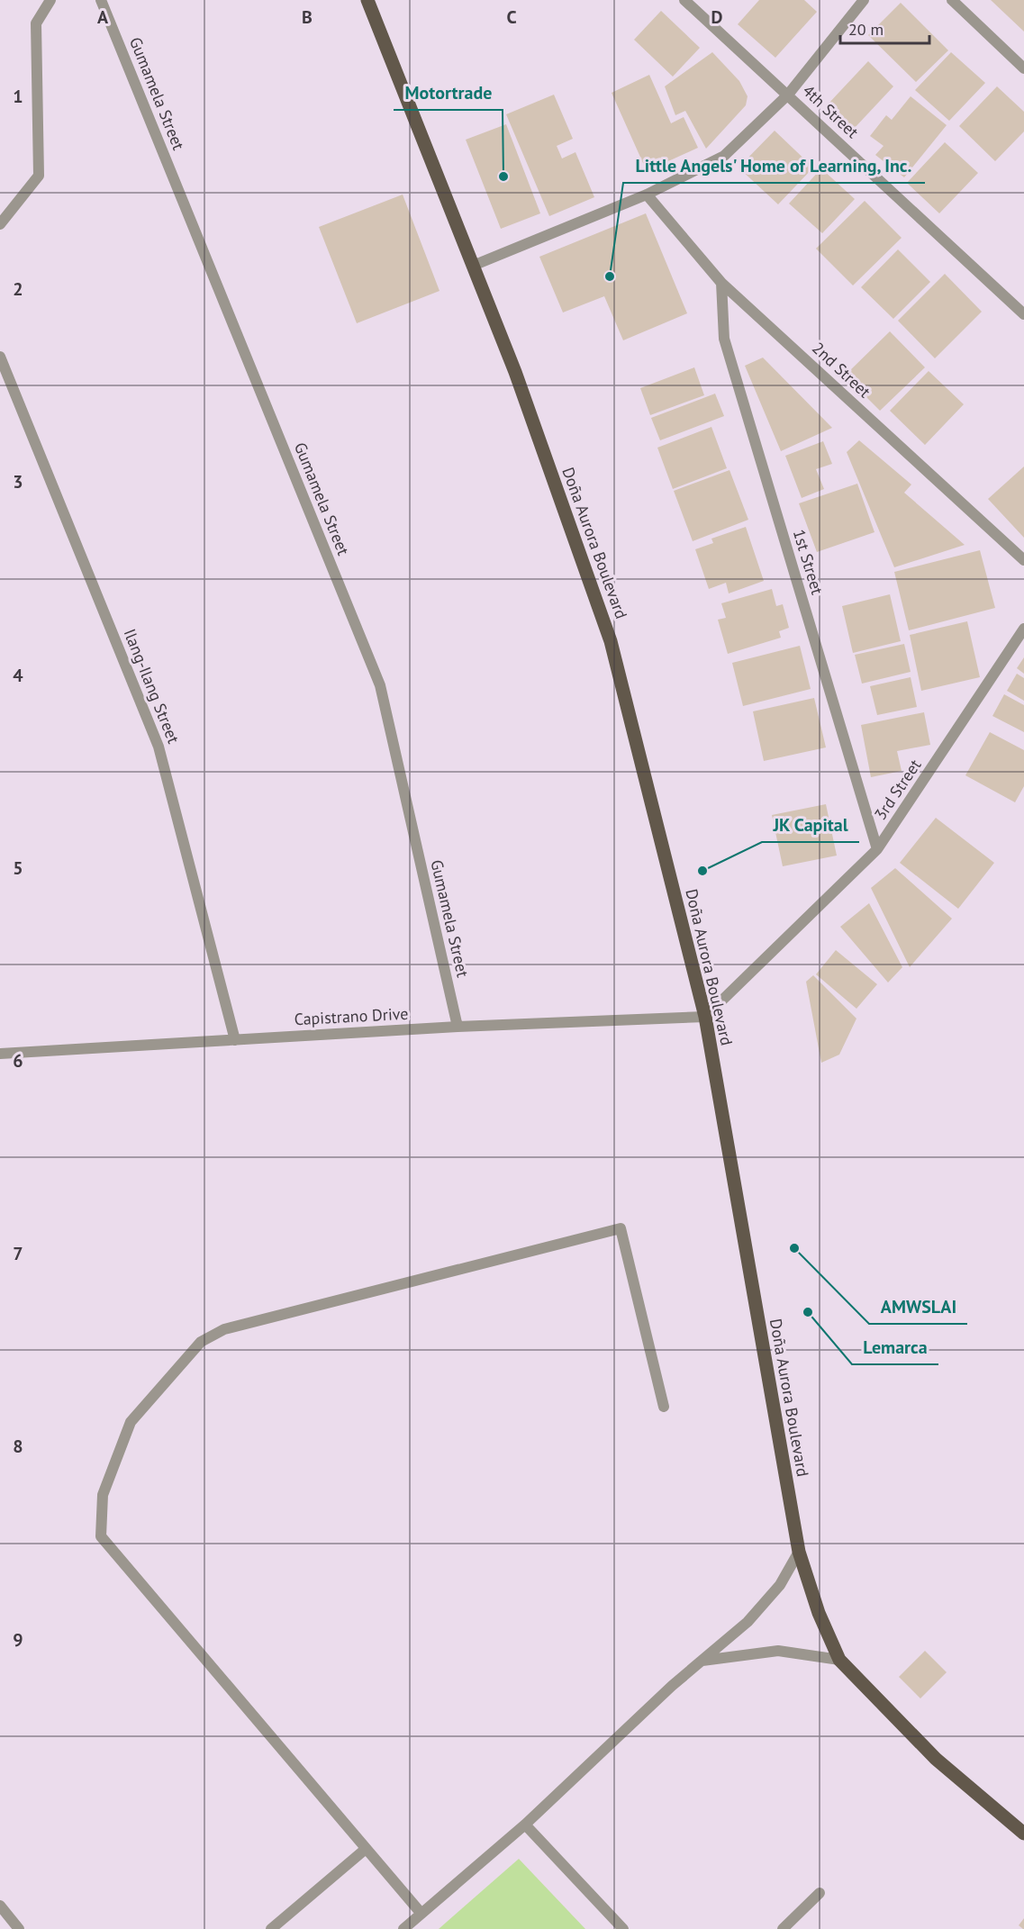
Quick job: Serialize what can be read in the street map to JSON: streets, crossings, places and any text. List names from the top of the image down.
{
  "streets": {
    "main road": ["Doña Aurora Boulevard"],
    "street": [
      "Gumamela Street",
      "4th Street",
      "2nd Street",
      "1st Street",
      "Ilang-Ilang Street",
      "3rd Street",
      "Capistrano Drive"
    ]
  },
  "crossings": [
    ["Gumamela Street", "Capistrano Drive"],
    ["2nd Street", "1st Street"],
    ["Doña Aurora Boulevard", "3rd Street"],
    ["Doña Aurora Boulevard", "Capistrano Drive"],
    ["1st Street", "3rd Street"],
    ["Ilang-Ilang Street", "Capistrano Drive"],
    ["3rd Street", "Capistrano Drive"]
  ],
  "places": [
    "Motortrade",
    "Little Angels' Home of Learning, Inc.",
    "JK Capital",
    "AMWSLAI",
    "Lemarca"
  ],
  "scale_bar": "20 m",
  "grid": {
    "columns": [
      "A",
      "B",
      "C",
      "D"
    ],
    "rows": [
      "1",
      "2",
      "3",
      "4",
      "5",
      "6",
      "7",
      "8",
      "9"
    ]
  }
}
